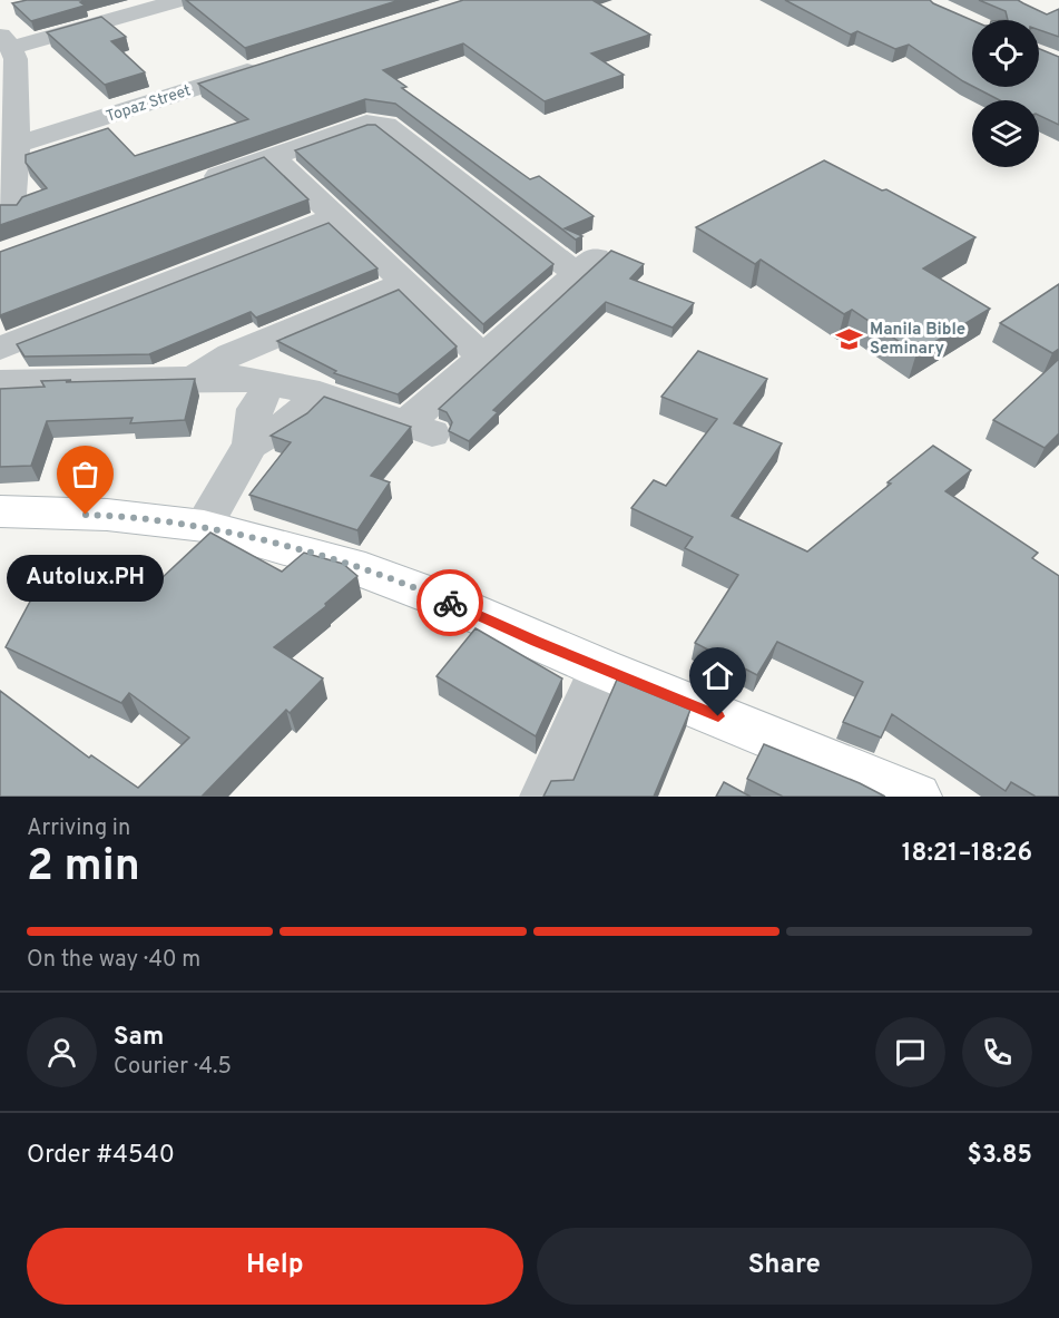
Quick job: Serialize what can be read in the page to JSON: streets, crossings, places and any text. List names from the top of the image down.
{
  "streets": {
    "street": ["Topaz Street"]
  },
  "places": {
    "school or university": ["Manila Bible Seminary"],
    "other": ["Autolux.PH"]
  },
  "page": {
    "bubble": "Autolux.PH",
    "heading": ["2 min", "Arriving in", "18:21–18:26"],
    "panel": [
      "Sam",
      "Courier · 4.5",
      "Order #4540",
      "$3.85"
    ],
    "bar": "On the way · 40 m",
    "buttons": ["Help", "Share"]
  }
}
